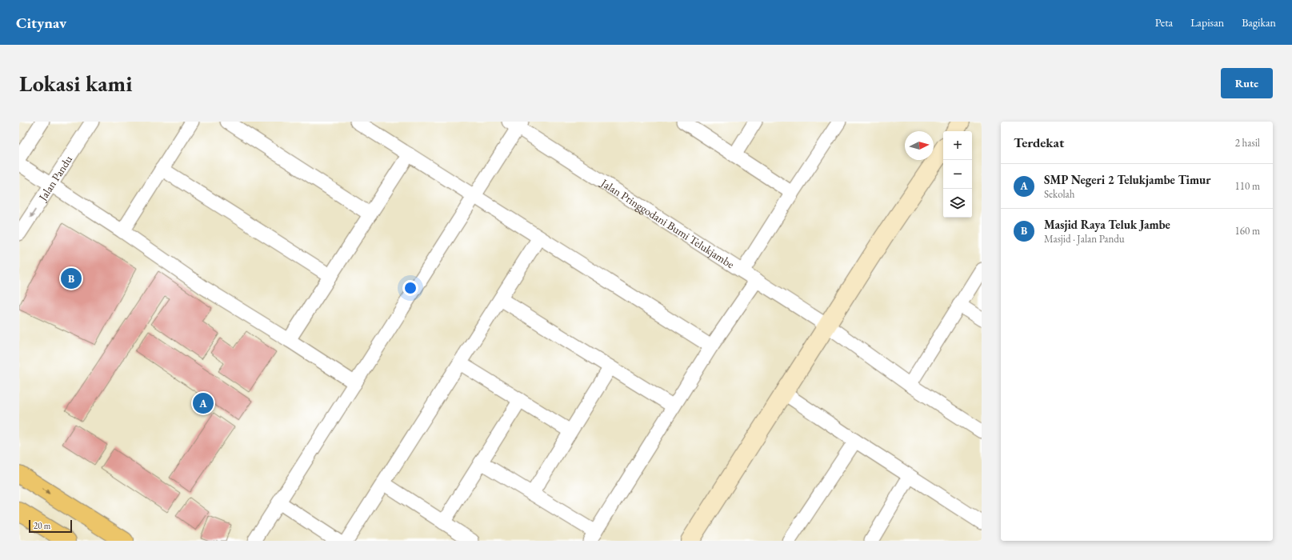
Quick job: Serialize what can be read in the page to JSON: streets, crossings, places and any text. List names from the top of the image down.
{
  "streets": {
    "street": ["Jalan Pandu", "Jalan Pringgodani Bumi Telukjambe"]
  },
  "one_way": ["Jalan Pandu"],
  "scale_bar": "20 m",
  "north": "right",
  "page": {
    "header": "Citynav",
    "nav": ["Peta", "Lapisan", "Bagikan"],
    "buttons": "Rute",
    "title": "Lokasi kami",
    "heading": ["Terdekat", "2 hasil"],
    "map_buttons": ["+", "−"],
    "list": [
      {
        "mark": "A",
        "name": "SMP Negeri 2 Telukjambe Timur",
        "note": "Sekolah",
        "value": "110 m"
      },
      {
        "mark": "B",
        "name": "Masjid Raya Teluk Jambe",
        "note": "Masjid · Jalan Pandu",
        "value": "160 m"
      }
    ],
    "pins": ["B", "A"],
    "scale": "20 m"
  }
}
